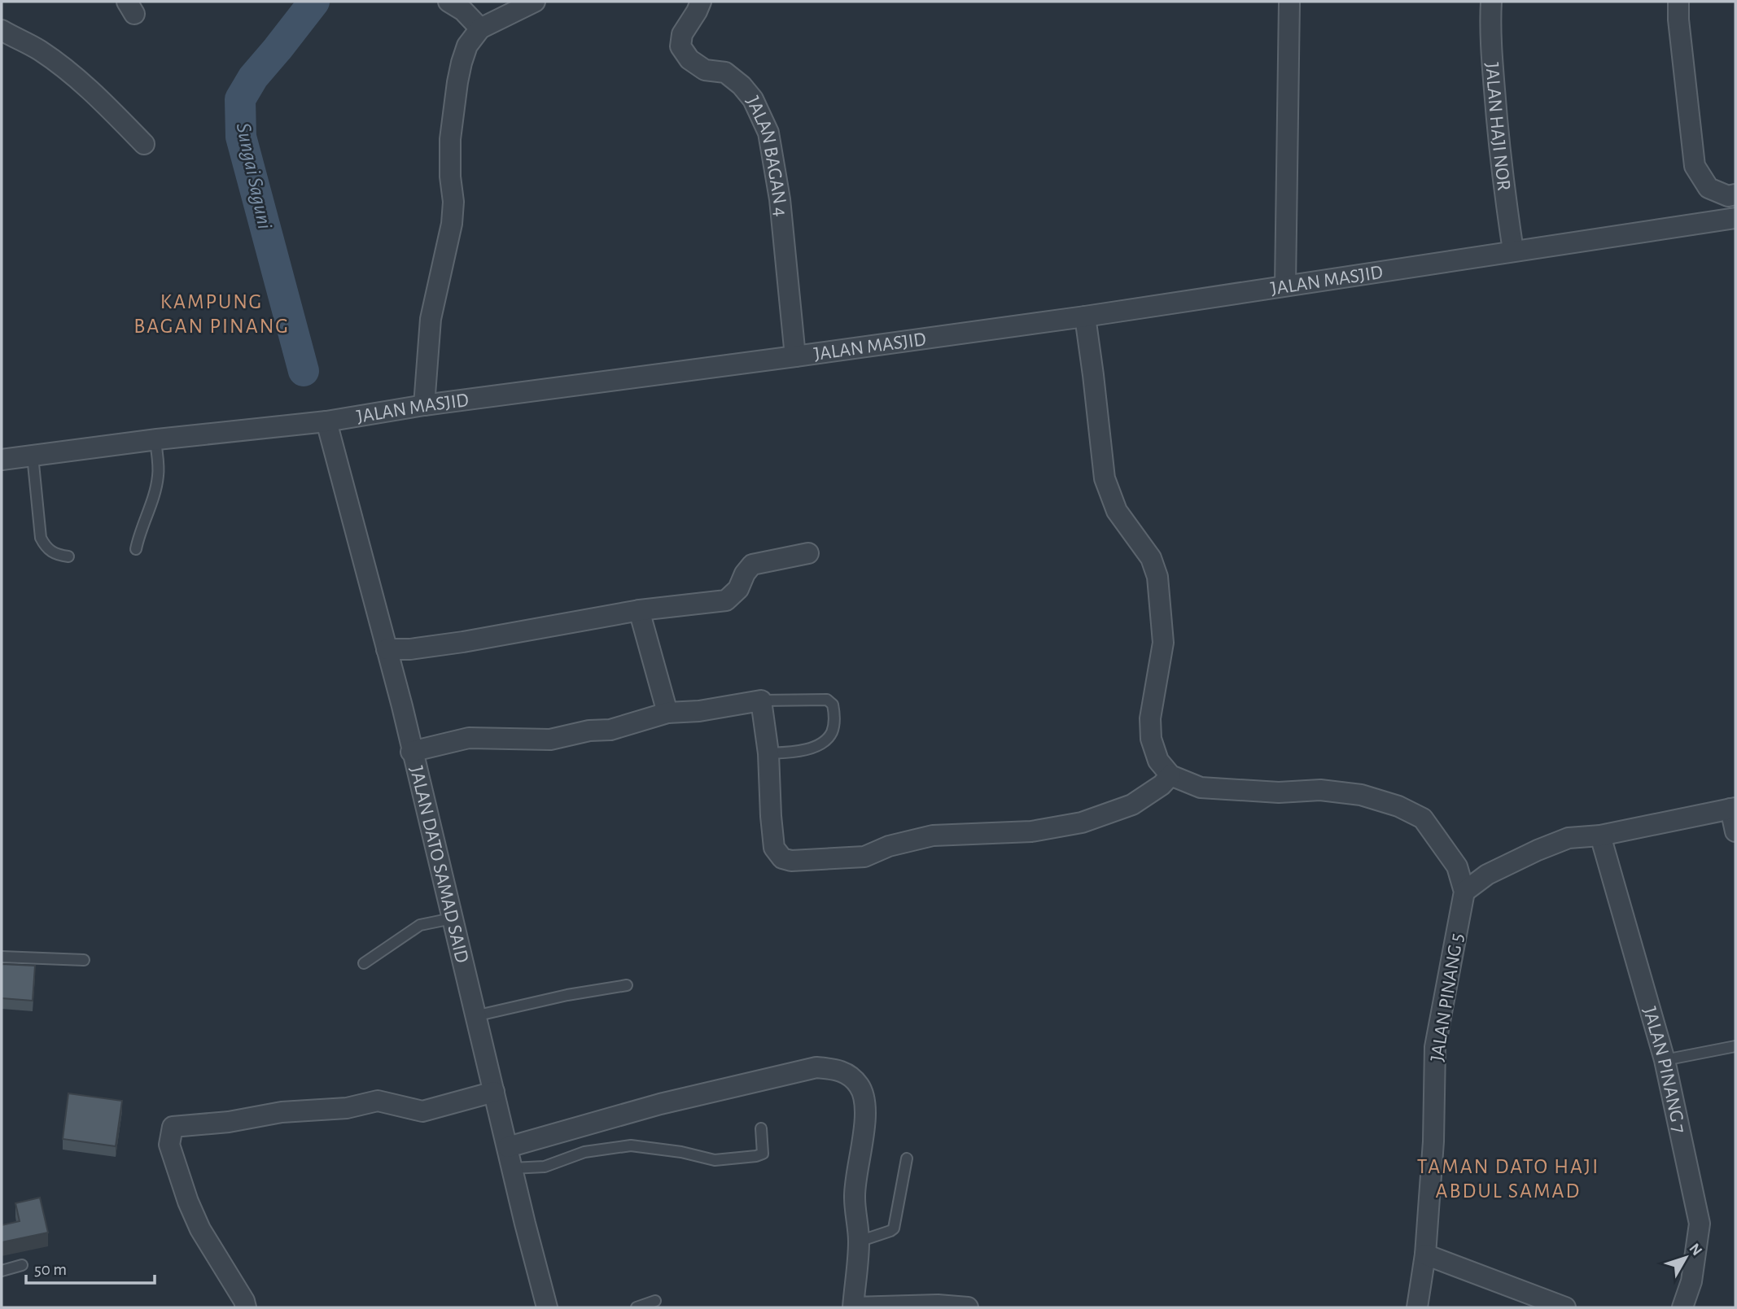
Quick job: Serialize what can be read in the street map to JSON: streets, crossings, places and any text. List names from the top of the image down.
{
  "streets": {
    "street": [
      "JALAN HAJI NOR",
      "JALAN BAGAN 4",
      "JALAN MASJID",
      "JALAN DATO SAMAD SAID",
      "JALAN PINANG 5",
      "JALAN PINANG 7"
    ]
  },
  "crossings": [
    ["JALAN HAJI NOR", "JALAN MASJID"],
    ["JALAN BAGAN 4", "JALAN MASJID"],
    ["JALAN MASJID", "JALAN DATO SAMAD SAID"]
  ],
  "districts": ["KAMPUNG BAGAN PINANG", "TAMAN DATO HAJI ABDUL SAMAD"],
  "water": ["Sungai Saguni"],
  "scale_bar": "50 m",
  "north": "top right"
}
